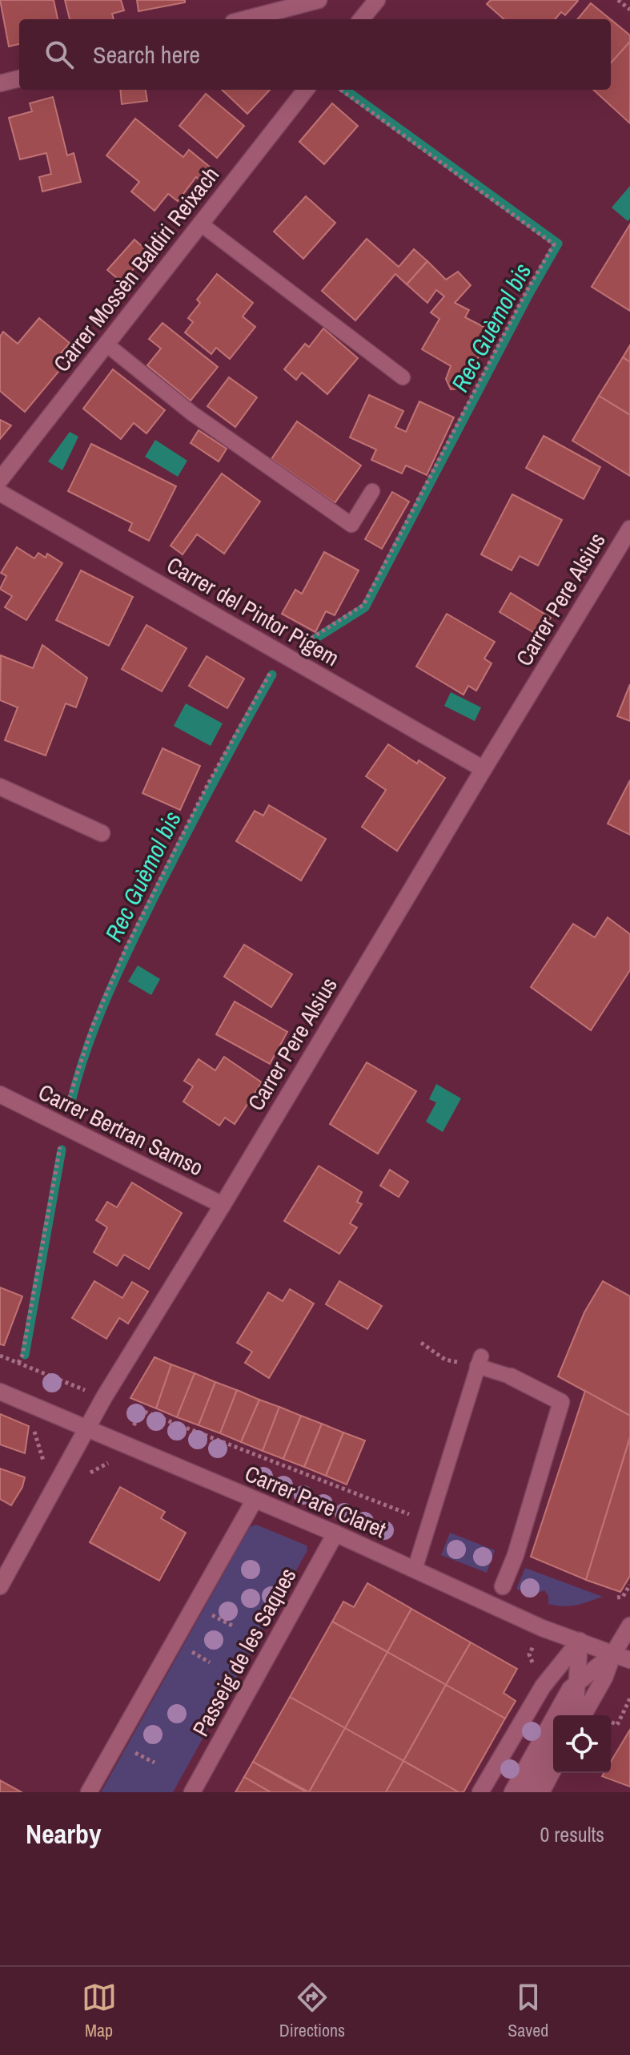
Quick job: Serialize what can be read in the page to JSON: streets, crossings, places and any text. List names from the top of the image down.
{
  "streets": {
    "street": [
      "Carrer Mossèn Baldiri Reixach",
      "Carrer Pere Alsius",
      "Carrer del Pintor Pigem",
      "Carrer Bertran Samso",
      "Carrer Pare Claret",
      "Passeig de les Saques"
    ]
  },
  "crossings": [
    ["Carrer Pere Alsius", "Carrer del Pintor Pigem"],
    ["Carrer Pere Alsius", "Carrer Bertran Samso"],
    ["Carrer Pere Alsius", "Carrer Pare Claret"],
    ["Carrer Pare Claret", "Passeig de les Saques"]
  ],
  "water": ["Rec Guèmol bis"],
  "page": {
    "search": "Search here",
    "heading": ["Nearby", "0 results"],
    "nav": ["Map", "Directions", "Saved"]
  }
}
